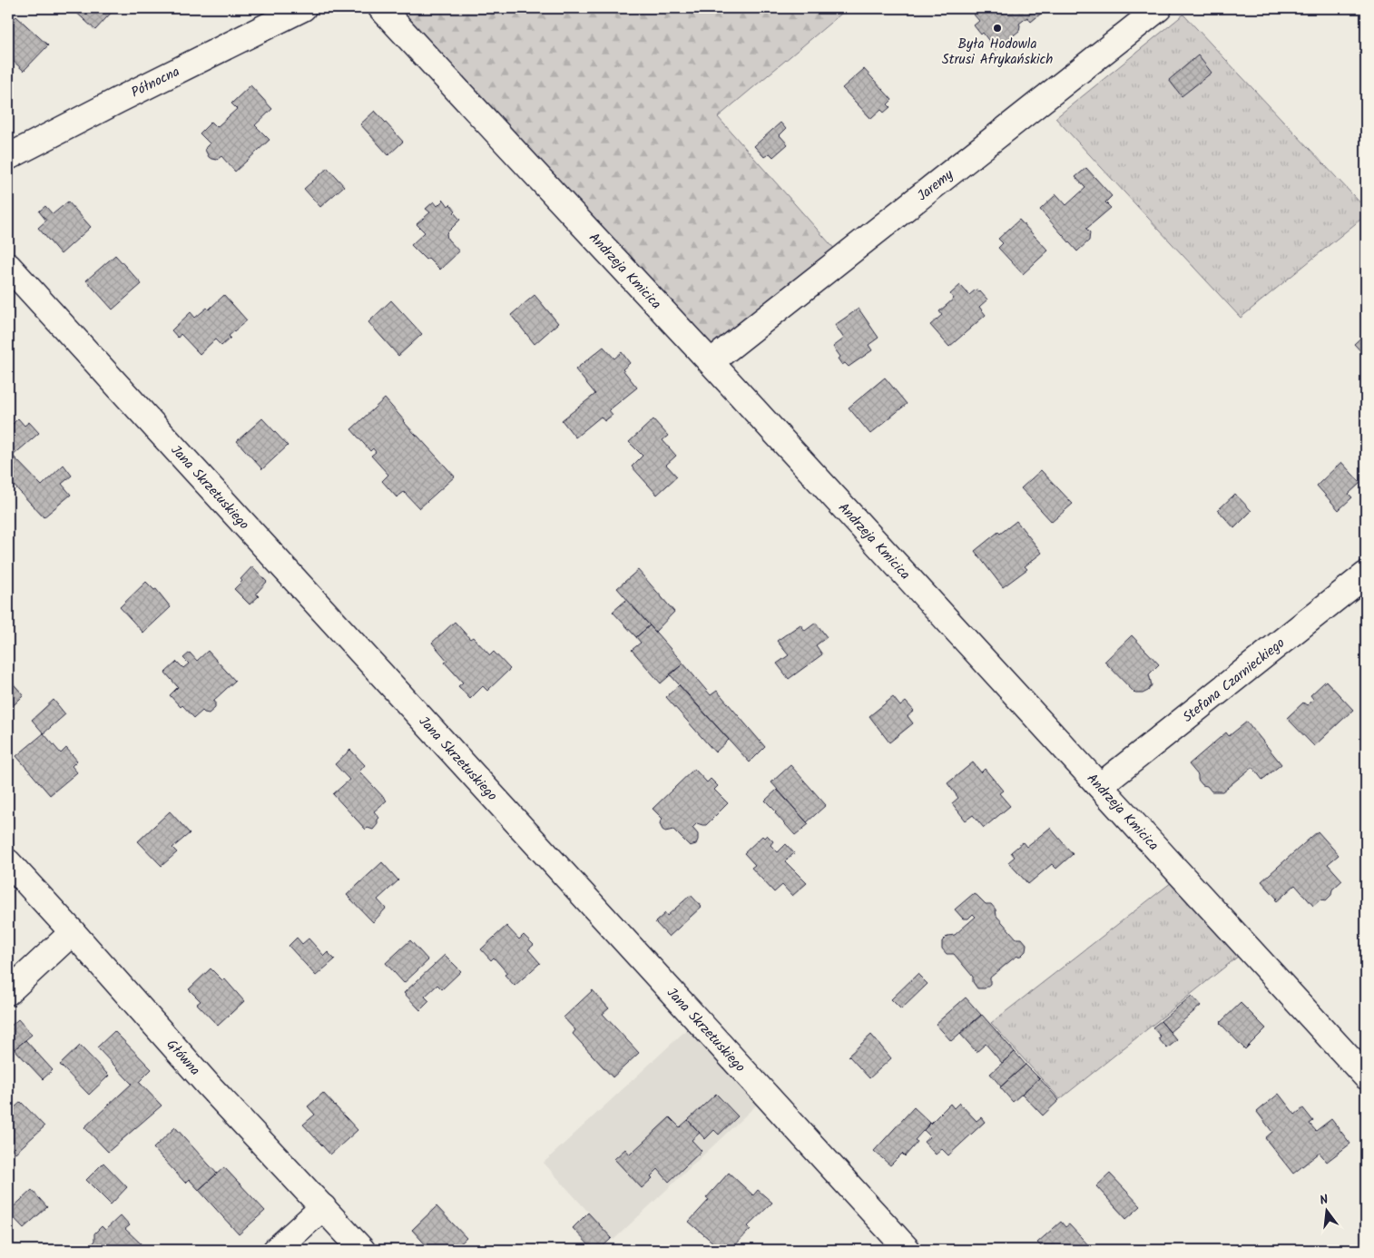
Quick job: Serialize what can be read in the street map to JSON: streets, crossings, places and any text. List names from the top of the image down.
{
  "streets": {
    "street": [
      "Północna",
      "Jaremy",
      "Andrzeja Kmicica",
      "Jana Skrzetuskiego",
      "Stefana Czarnieckiego",
      "Główna"
    ]
  },
  "crossings": [
    ["Jaremy", "Andrzeja Kmicica"],
    ["Andrzeja Kmicica", "Stefana Czarnieckiego"]
  ],
  "places": ["Była Hodowla Strusi Afrykańskich"],
  "north": "top"
}
